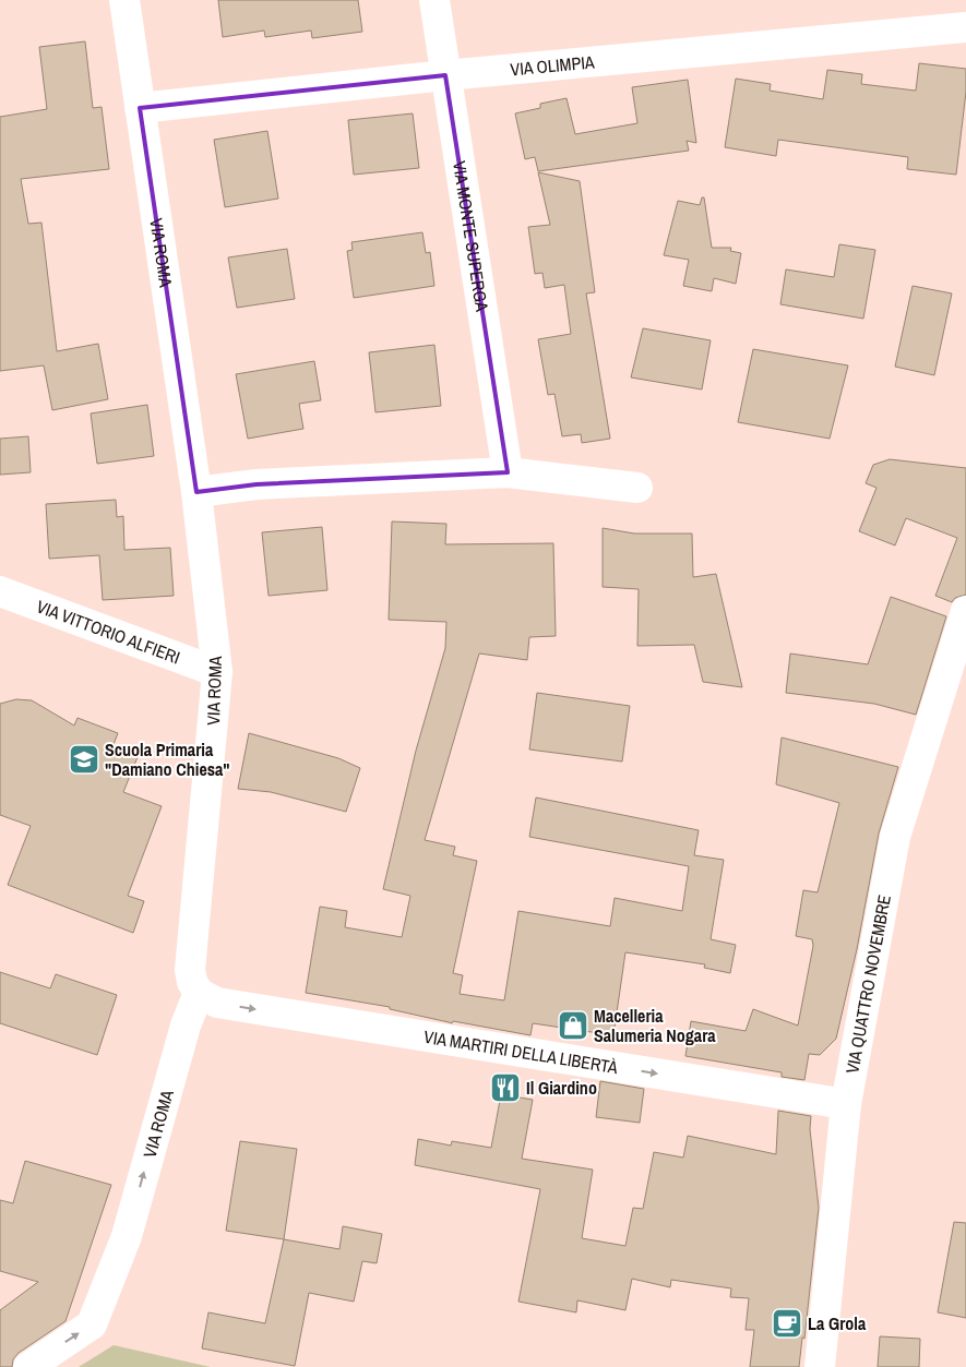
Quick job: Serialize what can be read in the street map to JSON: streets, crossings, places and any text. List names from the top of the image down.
{
  "streets": {
    "street": [
      "VIA OLIMPIA",
      "VIA MONTE SUPERGA",
      "VIA ROMA",
      "VIA VITTORIO ALFIERI",
      "VIA QUATTRO NOVEMBRE",
      "VIA MARTIRI DELLA LIBERTÀ"
    ]
  },
  "crossings": [
    ["VIA OLIMPIA", "VIA MONTE SUPERGA"],
    ["VIA OLIMPIA", "VIA ROMA"],
    ["VIA ROMA", "VIA VITTORIO ALFIERI"],
    ["VIA ROMA", "VIA MARTIRI DELLA LIBERTÀ"],
    ["VIA QUATTRO NOVEMBRE", "VIA MARTIRI DELLA LIBERTÀ"]
  ],
  "one_way": ["VIA MARTIRI DELLA LIBERTÀ"],
  "places": {
    "school or university": ["Scuola Primaria \"Damiano Chiesa\""],
    "shop": ["Macelleria Salumeria Nogara"],
    "restaurant": ["Il Giardino"],
    "cafe": ["La Grola"]
  }
}
